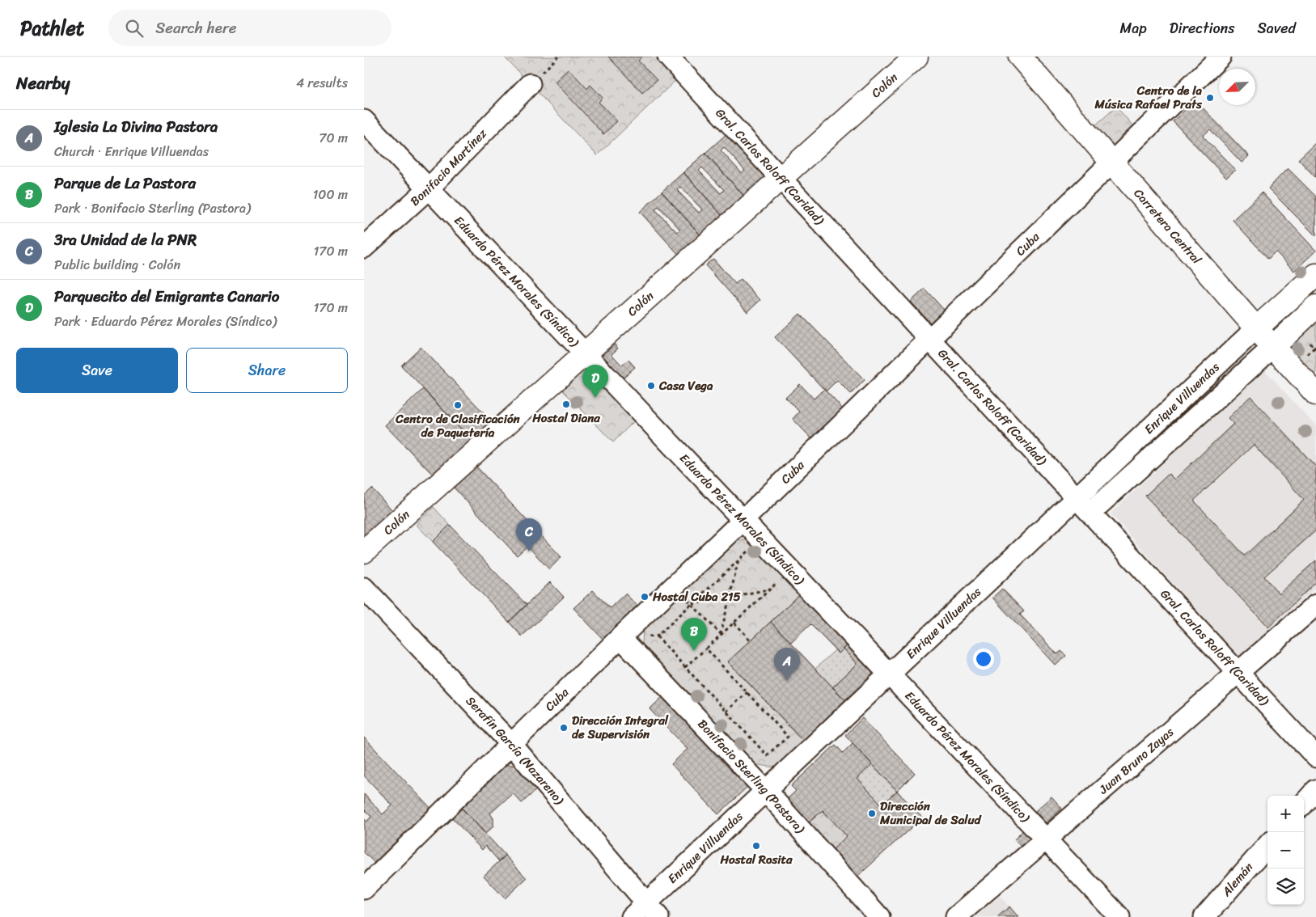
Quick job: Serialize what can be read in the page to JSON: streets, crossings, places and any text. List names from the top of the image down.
{
  "streets": {
    "main road": ["Colón", "Carretera Central"],
    "street": [
      "Gral. Carlos Roloff (Caridad)",
      "Bonifacio Martínez",
      "Cuba",
      "Eduardo Pérez Morales (Síndico)",
      "Enrique Villuendas",
      "Serafín García (Nazareno)",
      "Juan Bruno Zayas",
      "Bonifacio Sterling (Pastora)",
      "Alemán"
    ]
  },
  "crossings": [
    ["Colón", "Gral. Carlos Roloff (Caridad)"],
    ["Colón", "Eduardo Pérez Morales (Síndico)"],
    ["Gral. Carlos Roloff (Caridad)", "Cuba"],
    ["Gral. Carlos Roloff (Caridad)", "Enrique Villuendas"],
    ["Gral. Carlos Roloff (Caridad)", "Juan Bruno Zayas"],
    ["Bonifacio Martínez", "Eduardo Pérez Morales (Síndico)"],
    ["Carretera Central", "Cuba"],
    ["Carretera Central", "Enrique Villuendas"],
    ["Cuba", "Eduardo Pérez Morales (Síndico)"],
    ["Cuba", "Serafín García (Nazareno)"],
    ["Cuba", "Bonifacio Sterling (Pastora)"],
    ["Eduardo Pérez Morales (Síndico)", "Enrique Villuendas"],
    ["Eduardo Pérez Morales (Síndico)", "Juan Bruno Zayas"],
    ["Enrique Villuendas", "Serafín García (Nazareno)"],
    ["Enrique Villuendas", "Bonifacio Sterling (Pastora)"]
  ],
  "places": [
    "Centro de la Música Rafael Prats",
    "Casa Vega",
    "Hostal Diana",
    "Centro de Clasificación de Paquetería",
    "Hostal Cuba 215",
    "Dirección Integral de Supervisión",
    "Dirección Municipal de Salud",
    "Hostal Rosita"
  ],
  "north": "bottom left",
  "page": {
    "header": "Pathlet",
    "search": "Search here",
    "nav": ["Map", "Directions", "Saved"],
    "heading": ["Nearby", "4 results"],
    "list": [
      {
        "mark": "A",
        "name": "Iglesia La Divina Pastora",
        "note": "Church · Enrique Villuendas",
        "value": "70 m"
      },
      {
        "mark": "B",
        "name": "Parque de La Pastora",
        "note": "Park · Bonifacio Sterling (Pastora)",
        "value": "100 m"
      },
      {
        "mark": "C",
        "name": "3ra Unidad de la PNR",
        "note": "Public building · Colón",
        "value": "170 m"
      },
      {
        "mark": "D",
        "name": "Parquecito del Emigrante Canario",
        "note": "Park · Eduardo Pérez Morales (Síndico)",
        "value": "170 m"
      }
    ],
    "buttons": ["Save", "Share"],
    "pins": [
      "D",
      "C",
      "B",
      "A"
    ],
    "map_buttons": ["+", "−"]
  }
}
